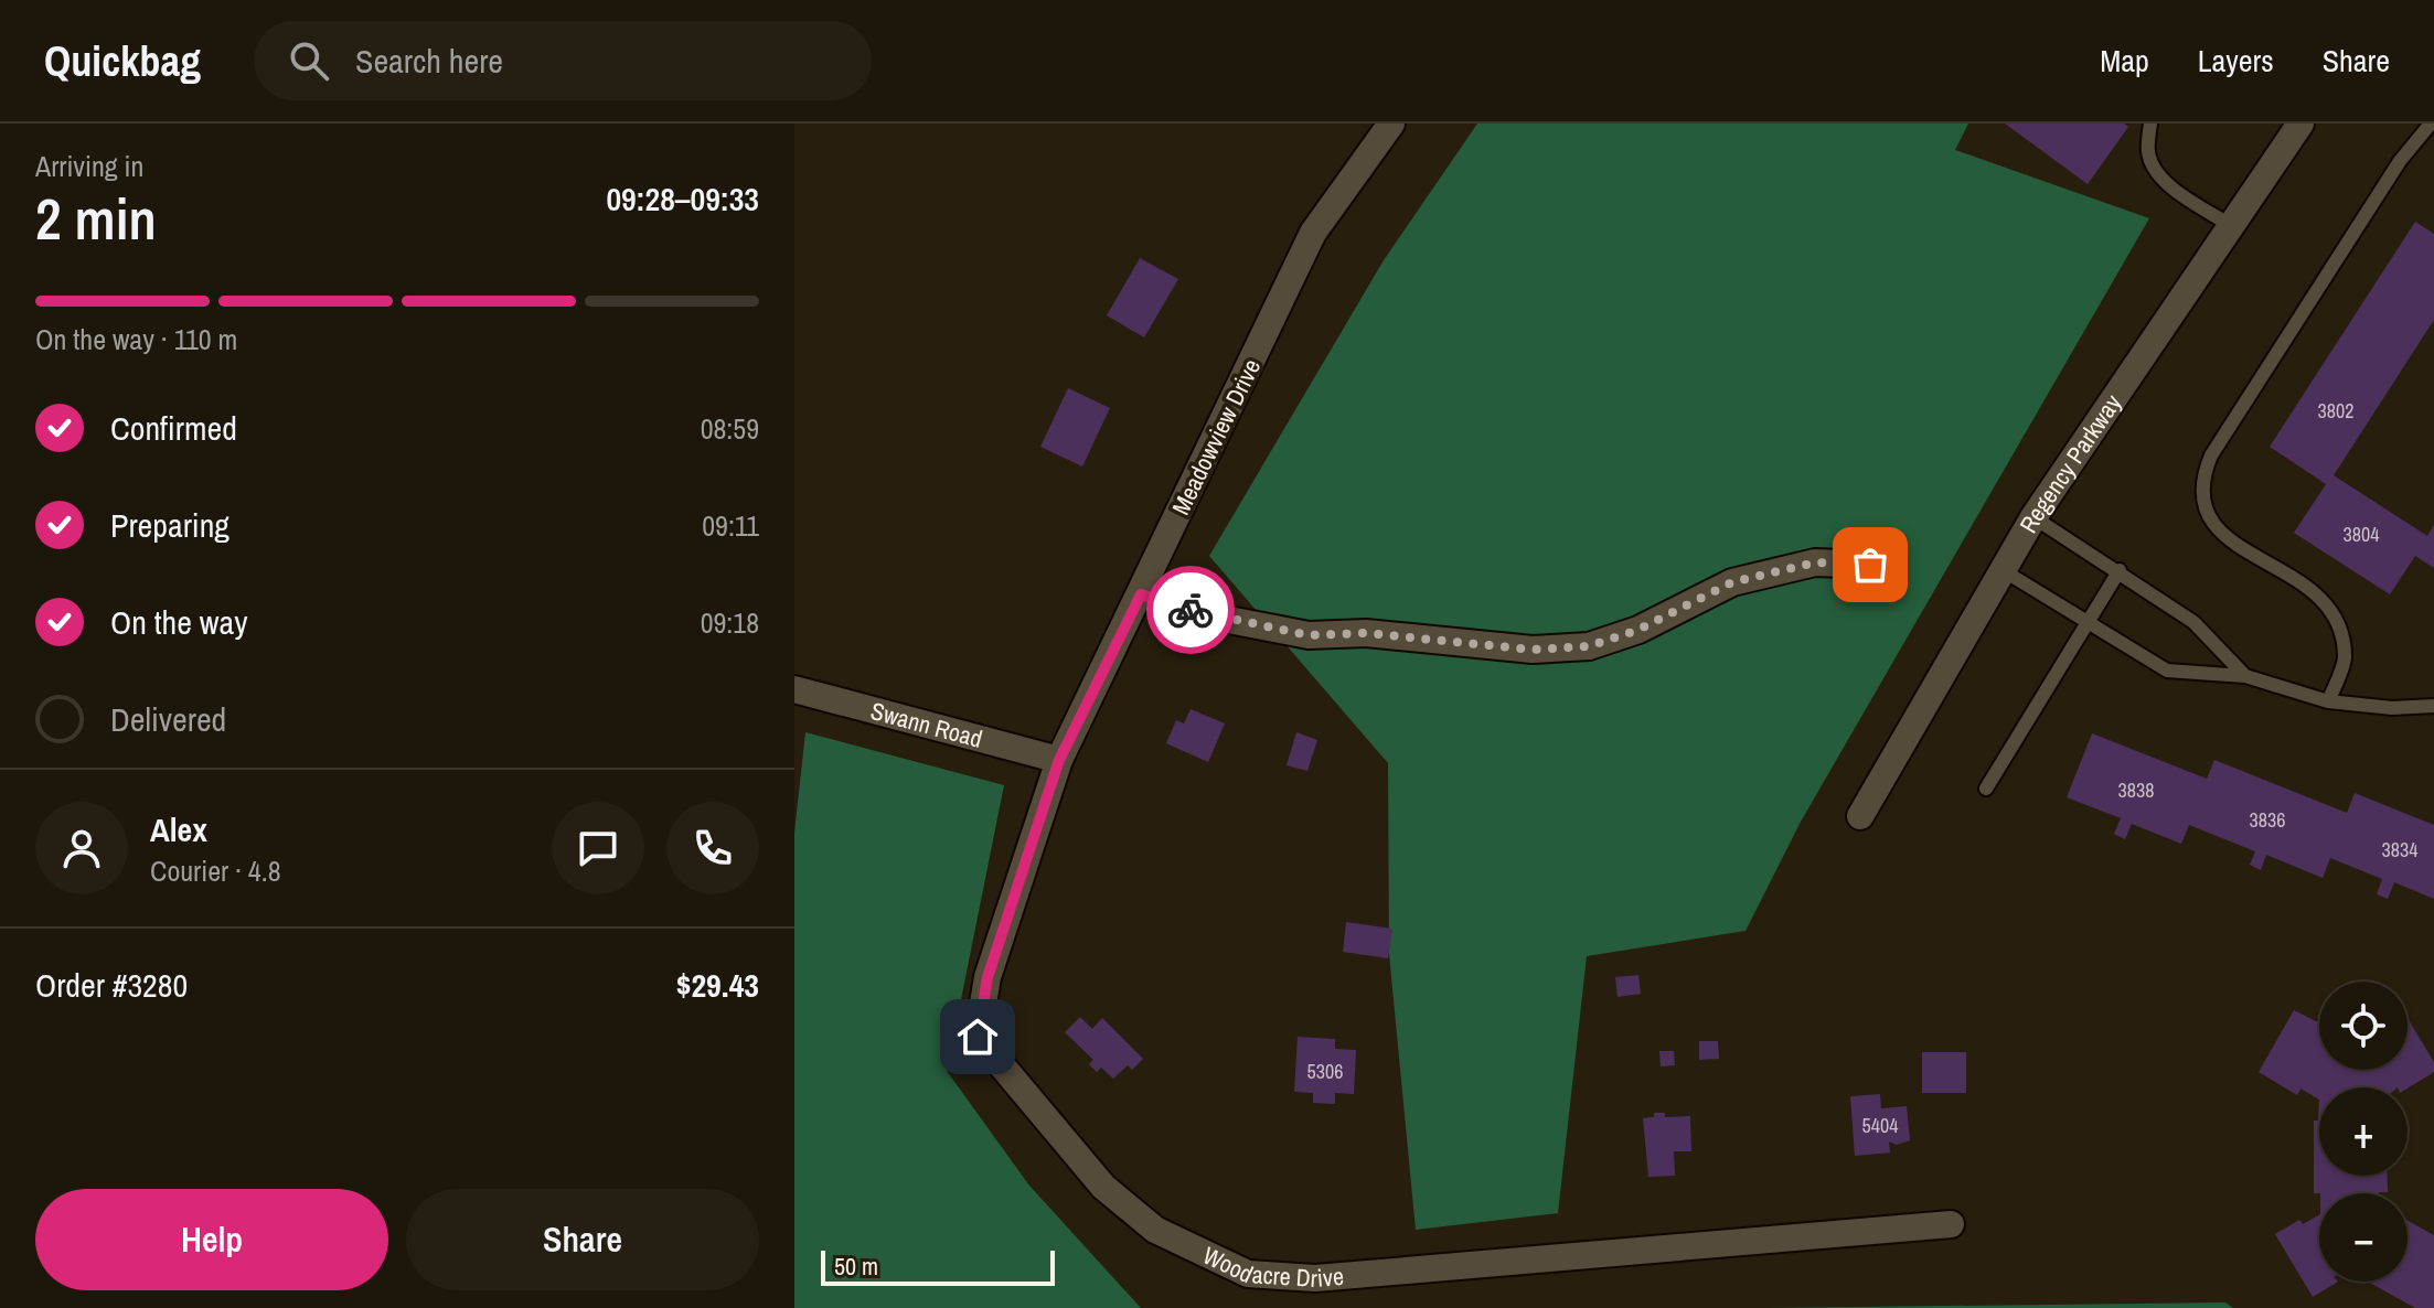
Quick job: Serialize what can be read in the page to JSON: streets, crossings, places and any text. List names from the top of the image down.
{
  "streets": {
    "street": [
      "Meadowview Drive",
      "Regency Parkway",
      "Swann Road",
      "Woodacre Drive"
    ]
  },
  "crossings": [
    ["Meadowview Drive", "Swann Road"],
    ["Meadowview Drive", "Woodacre Drive"],
    ["Swann Road", "Woodacre Drive"]
  ],
  "house_numbers": [
    "3802",
    "3804",
    "3838",
    "3836",
    "3834",
    "5306",
    "5404"
  ],
  "scale_bar": "50 m",
  "page": {
    "header": "Quickbag",
    "search": "Search here",
    "nav": ["Map", "Layers", "Share"],
    "heading": ["2 min", "Arriving in", "09:28–09:33"],
    "panel": [
      "Alex",
      "Courier · 4.8",
      "Order #3280",
      "$29.43"
    ],
    "bar": "On the way · 110 m",
    "list": [
      ["Confirmed", "08:59"],
      ["Preparing", "09:11"],
      ["On the way", "09:18"],
      "Delivered"
    ],
    "map_buttons": ["+", "−"],
    "buttons": ["Help", "Share"],
    "scale": "50 m"
  }
}
